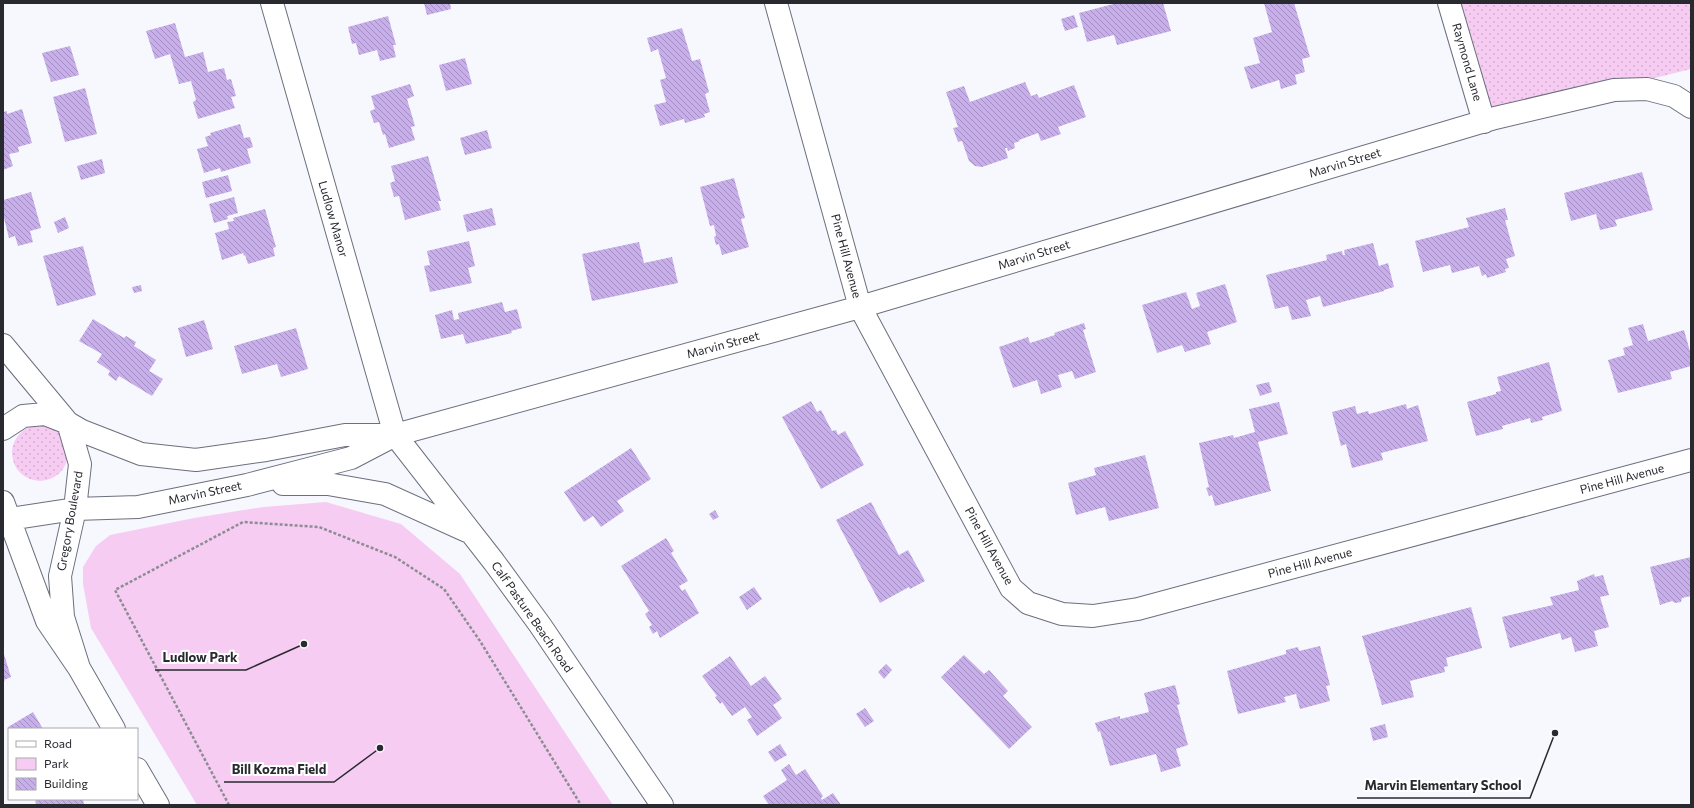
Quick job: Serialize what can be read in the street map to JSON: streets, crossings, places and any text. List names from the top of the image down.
{
  "streets": {
    "street": [
      "Raymond Lane",
      "Marvin Street",
      "Ludlow Manor",
      "Pine Hill Avenue",
      "Gregory Boulevard",
      "Calf Pasture Beach Road"
    ]
  },
  "crossings": [
    ["Raymond Lane", "Marvin Street"],
    ["Marvin Street", "Ludlow Manor"],
    ["Marvin Street", "Pine Hill Avenue"],
    ["Marvin Street", "Gregory Boulevard"],
    ["Marvin Street", "Calf Pasture Beach Road"],
    ["Ludlow Manor", "Calf Pasture Beach Road"]
  ],
  "places": ["Ludlow Park", "Marvin Elementary School", "Bill Kozma Field"],
  "legend": ["Road", "Park", "Building"]
}
